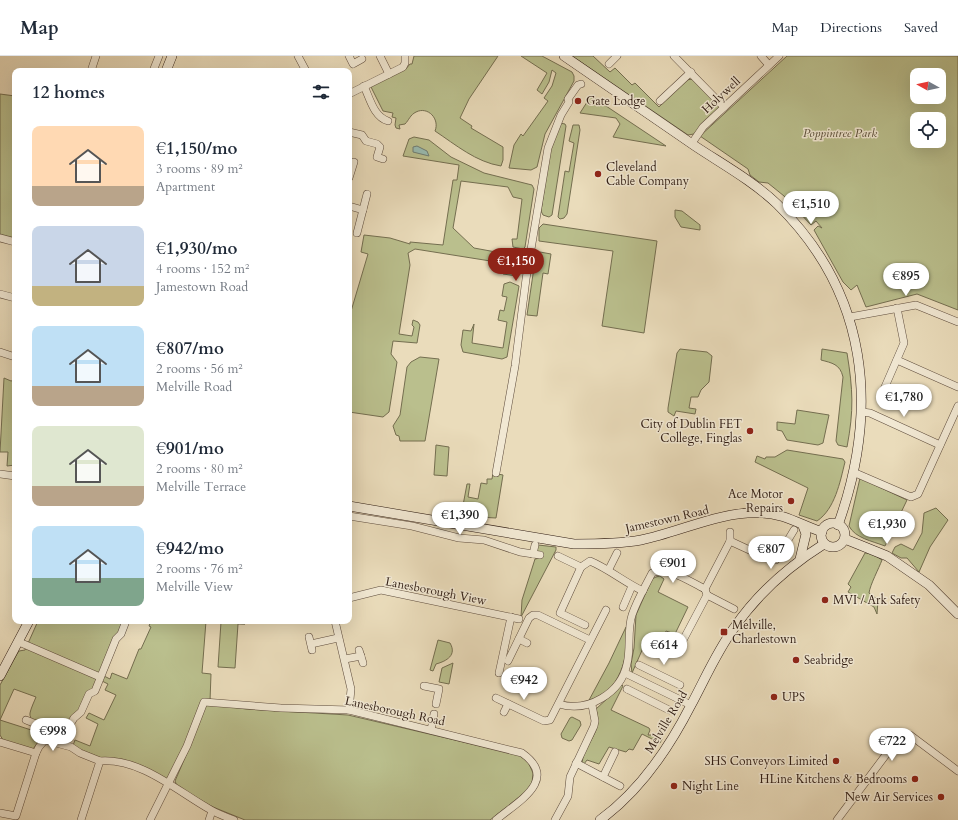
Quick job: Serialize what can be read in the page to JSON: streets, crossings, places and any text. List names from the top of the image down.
{
  "streets": {
    "street": [
      "Holywell",
      "Jamestown Road",
      "Lanesborough View",
      "Lanesborough Road",
      "Melville Road"
    ]
  },
  "crossings": [
    ["Jamestown Road", "Melville Road"]
  ],
  "parks": ["Poppintree Park"],
  "places": {
    "other": [
      "Gate Lodge",
      "Cleveland Cable Company",
      "City of Dublin FET College, Finglas",
      "Ace Motor Repairs",
      "MVI / Ark Safety",
      "Seabridge",
      "UPS",
      "SHS Conveyors Limited",
      "HLine Kitchens & Bedrooms",
      "Night Line",
      "New Air Services"
    ],
    "transit": ["Melville, Charlestown"]
  },
  "north": "left",
  "page": {
    "header": "Map",
    "nav": ["Map", "Directions", "Saved"],
    "heading": "12 homes",
    "list": [
      {
        "name": "€1,150/mo",
        "note": "3 rooms · 89 m² · Apartment"
      },
      {
        "name": "€1,930/mo",
        "note": "4 rooms · 152 m² · Jamestown Road"
      },
      {
        "name": "€807/mo",
        "note": "2 rooms · 56 m² · Melville Road"
      },
      {
        "name": "€901/mo",
        "note": "2 rooms · 80 m² · Melville Terrace"
      },
      {
        "name": "€942/mo",
        "note": "2 rooms · 76 m² · Melville View"
      }
    ],
    "price": [
      "€1,510",
      "€1,150",
      "€895",
      "€1,780",
      "€1,390",
      "€1,930",
      "€807",
      "€901",
      "€614",
      "€942",
      "€998",
      "€722"
    ]
  }
}
